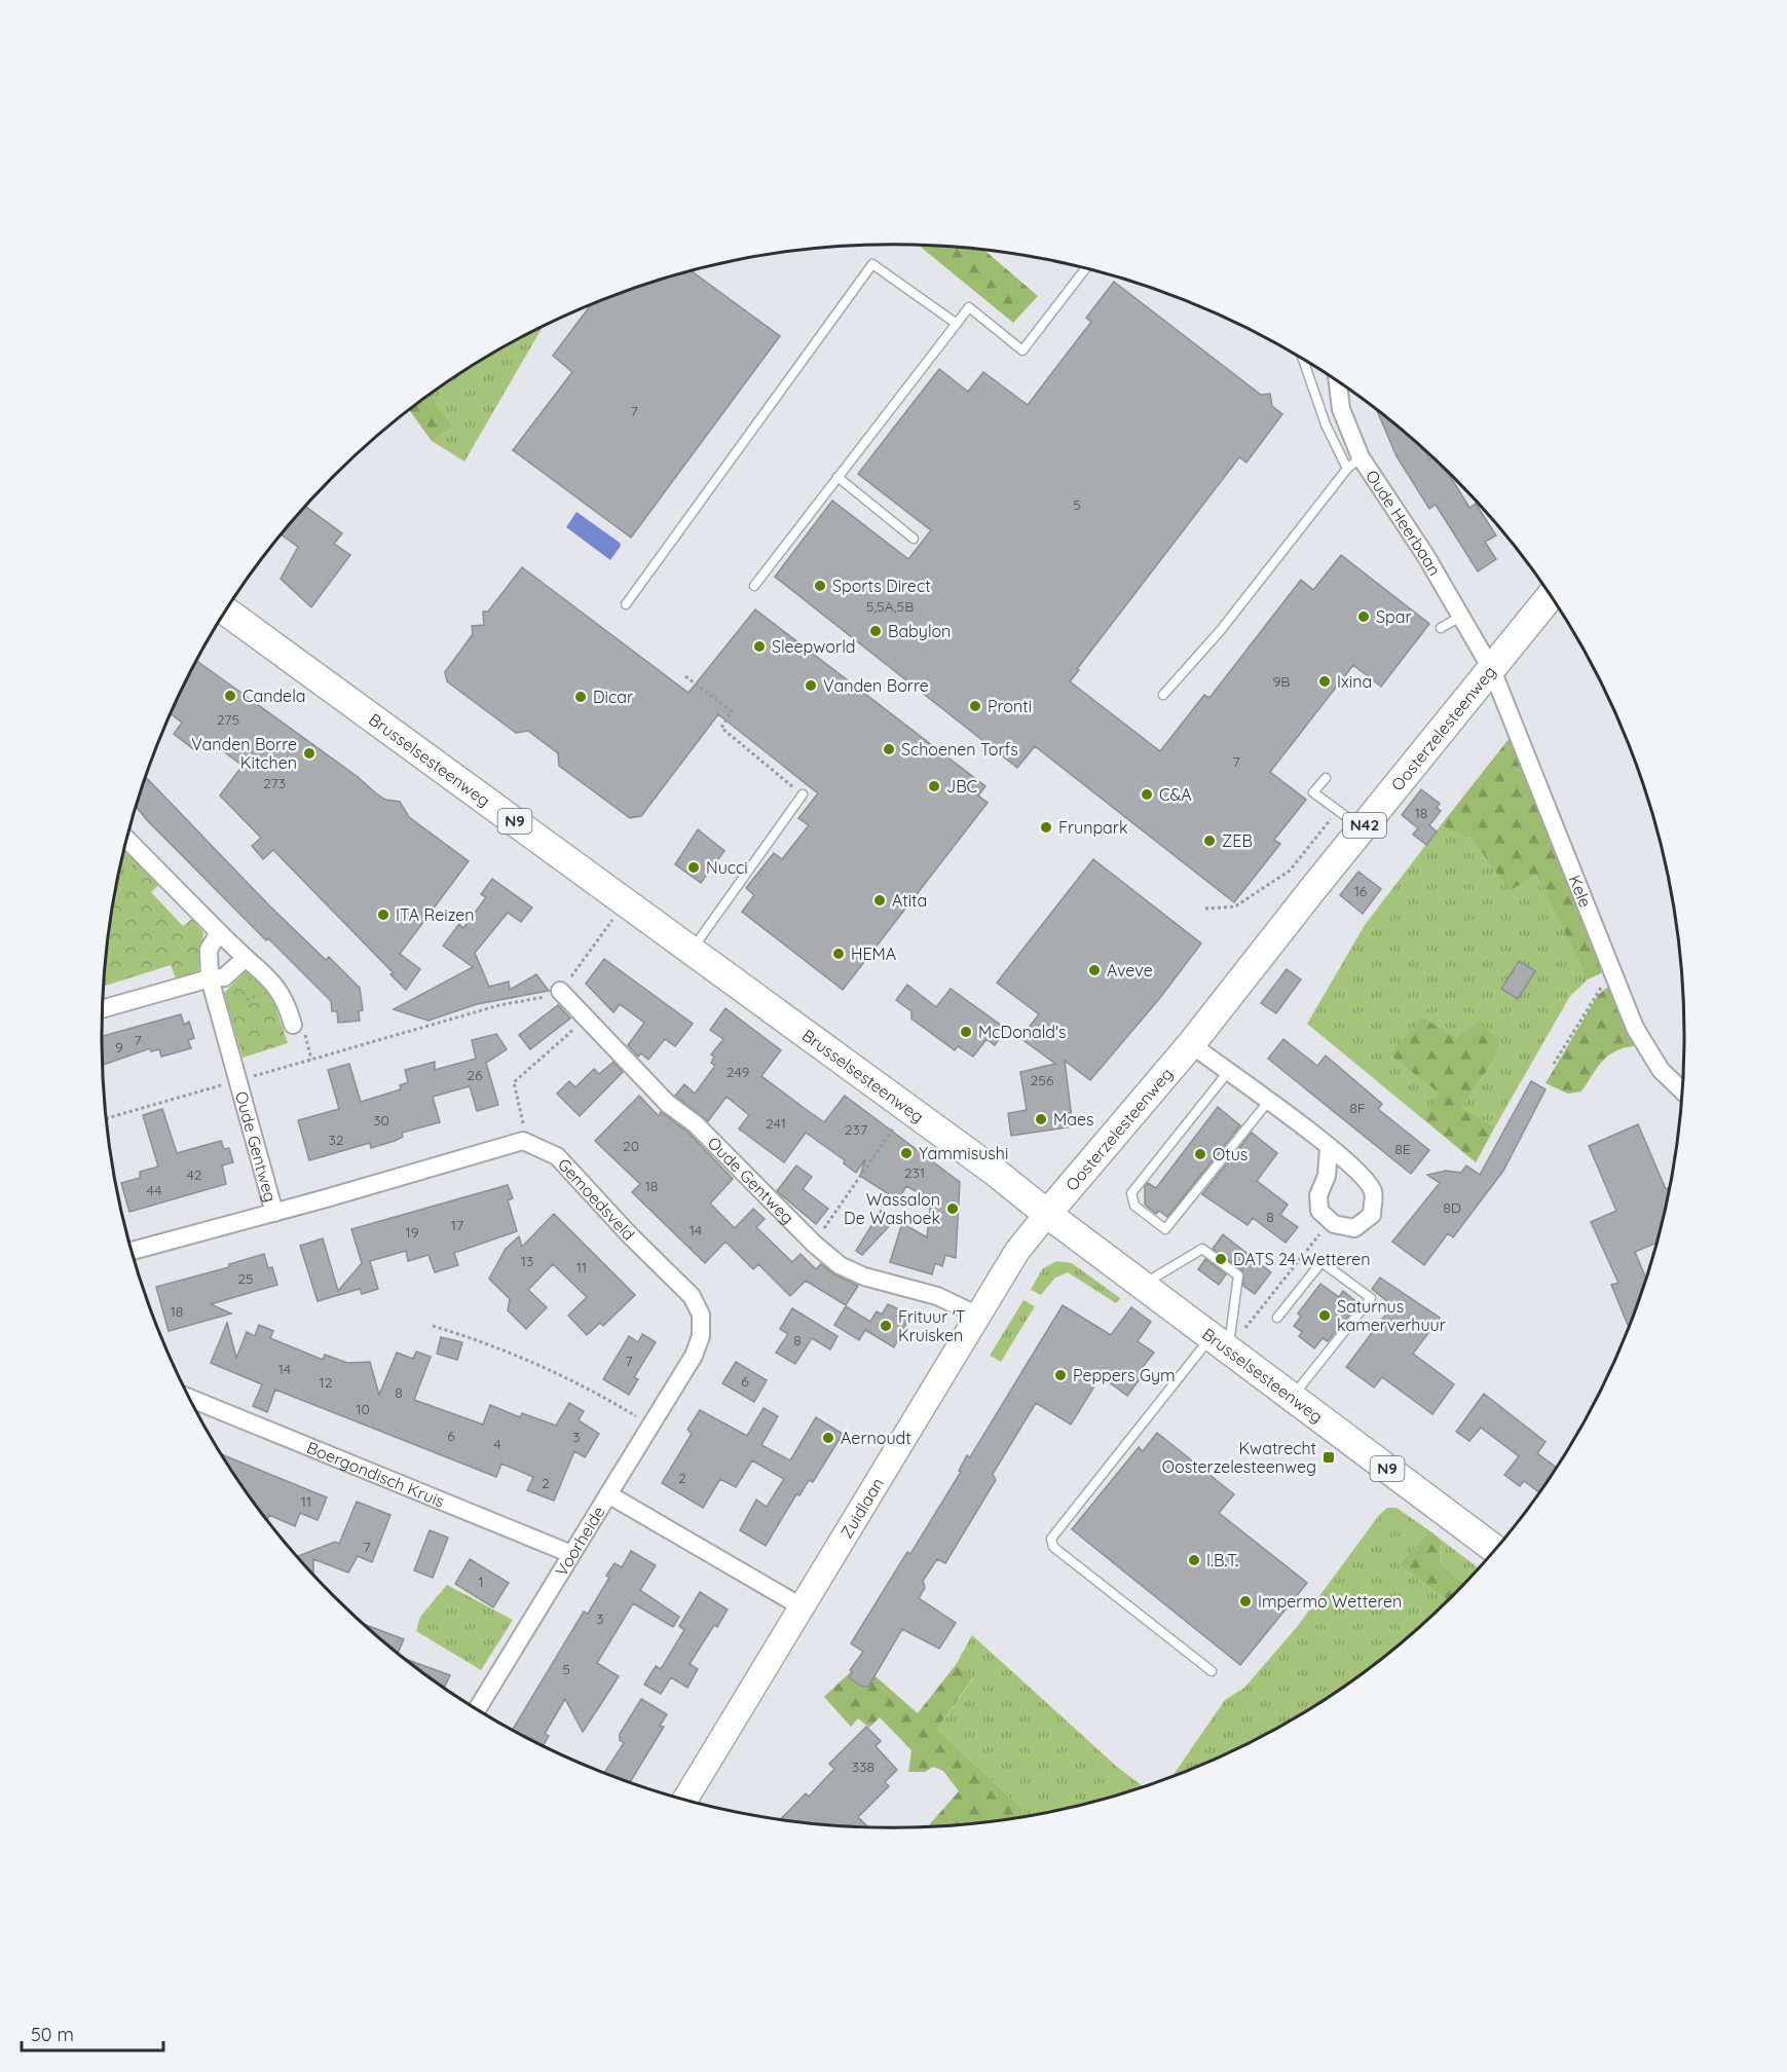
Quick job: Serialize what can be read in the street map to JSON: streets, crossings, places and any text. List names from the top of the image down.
{
  "streets": {
    "main road": [
      "Oosterzelesteenweg",
      "Brusselsesteenweg",
      "N9",
      "N42",
      "Zuidlaan"
    ],
    "street": [
      "Oude Heerbaan",
      "Kele",
      "Oude Gentweg",
      "Gemoedsveld",
      "Boergondisch Kruis",
      "Voorheide"
    ]
  },
  "crossings": [
    ["Oude Heerbaan", "Oosterzelesteenweg"],
    ["Oude Heerbaan", "Kele"],
    ["Oosterzelesteenweg", "Brusselsesteenweg"],
    ["Oosterzelesteenweg", "Kele"],
    ["Oosterzelesteenweg", "Zuidlaan"],
    ["Brusselsesteenweg", "Zuidlaan"],
    ["Oude Gentweg", "Zuidlaan"],
    ["Gemoedsveld", "Voorheide"],
    ["Boergondisch Kruis", "Voorheide"],
    ["Zuidlaan", "Voorheide"]
  ],
  "places": {
    "other": [
      "Sports Direct",
      "Spar",
      "Babylon",
      "Sleepworld",
      "Ixina",
      "Vanden Borre",
      "Candela",
      "Dicar",
      "Pronti",
      "Schoenen Torfs",
      "Vanden Borre Kitchen",
      "JBC",
      "C&A",
      "Frunpark",
      "ZEB",
      "Nucci",
      "Atita",
      "ITA Reizen",
      "HEMA",
      "Aveve",
      "McDonald's",
      "Maes",
      "Yammisushi",
      "Otus",
      "Wassalon De Washoek",
      "DATS 24 Wetteren",
      "Saturnus kamerverhuur",
      "Frituur 'T Kruisken",
      "Peppers Gym",
      "Aernoudt",
      "I.B.T.",
      "Impermo Wetteren"
    ],
    "transit": ["Kwatrecht Oosterzelesteenweg"]
  },
  "house_numbers": [
    "7",
    "5",
    "5,5A,5B",
    "9B",
    "275",
    "7",
    "273",
    "18",
    "16",
    "7",
    "9",
    "249",
    "26",
    "256",
    "8F",
    "30",
    "241",
    "237",
    "32",
    "20",
    "8E",
    "231",
    "42",
    "18",
    "44",
    "8D",
    "8",
    "17",
    "14",
    "19",
    "13",
    "11",
    "25",
    "18",
    "8",
    "7",
    "14",
    "6",
    "12",
    "8",
    "10",
    "6",
    "3",
    "4",
    "2",
    "2",
    "11",
    "7",
    "1",
    "3",
    "5",
    "338"
  ],
  "scale_bar": "50 m"
}
